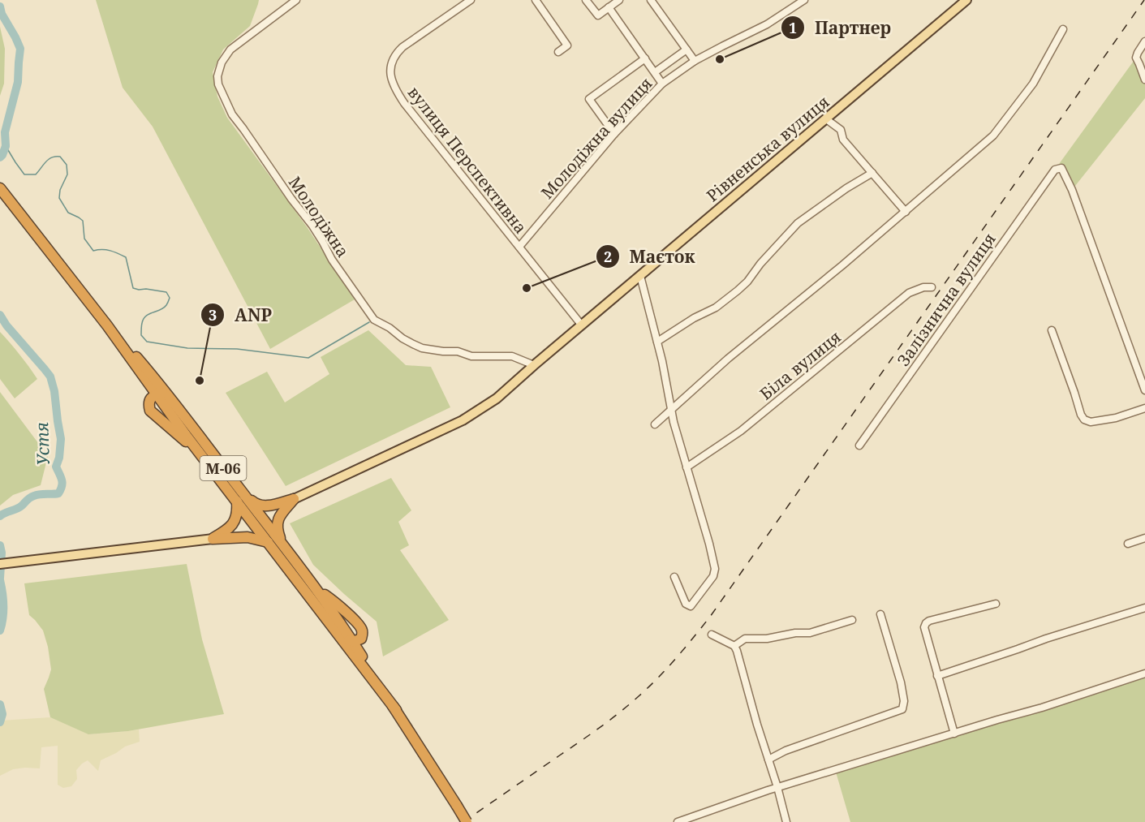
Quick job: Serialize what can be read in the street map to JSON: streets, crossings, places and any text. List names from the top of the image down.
{
  "streets": {
    "highway": ["М-06"],
    "main road": ["Рівненська вулиця"],
    "street": [
      "Молодіжна вулиця",
      "вулиця Перспективна",
      "Молодіжна",
      "Залізнична вулиця",
      "Біла вулиця"
    ]
  },
  "crossings": [
    ["Молодіжна вулиця", "вулиця Перспективна"],
    ["Рівненська вулиця", "вулиця Перспективна"],
    ["Рівненська вулиця", "Молодіжна"]
  ],
  "water": ["Устя"],
  "places": ["Партнер", "Маєток", "ANP"]
}
